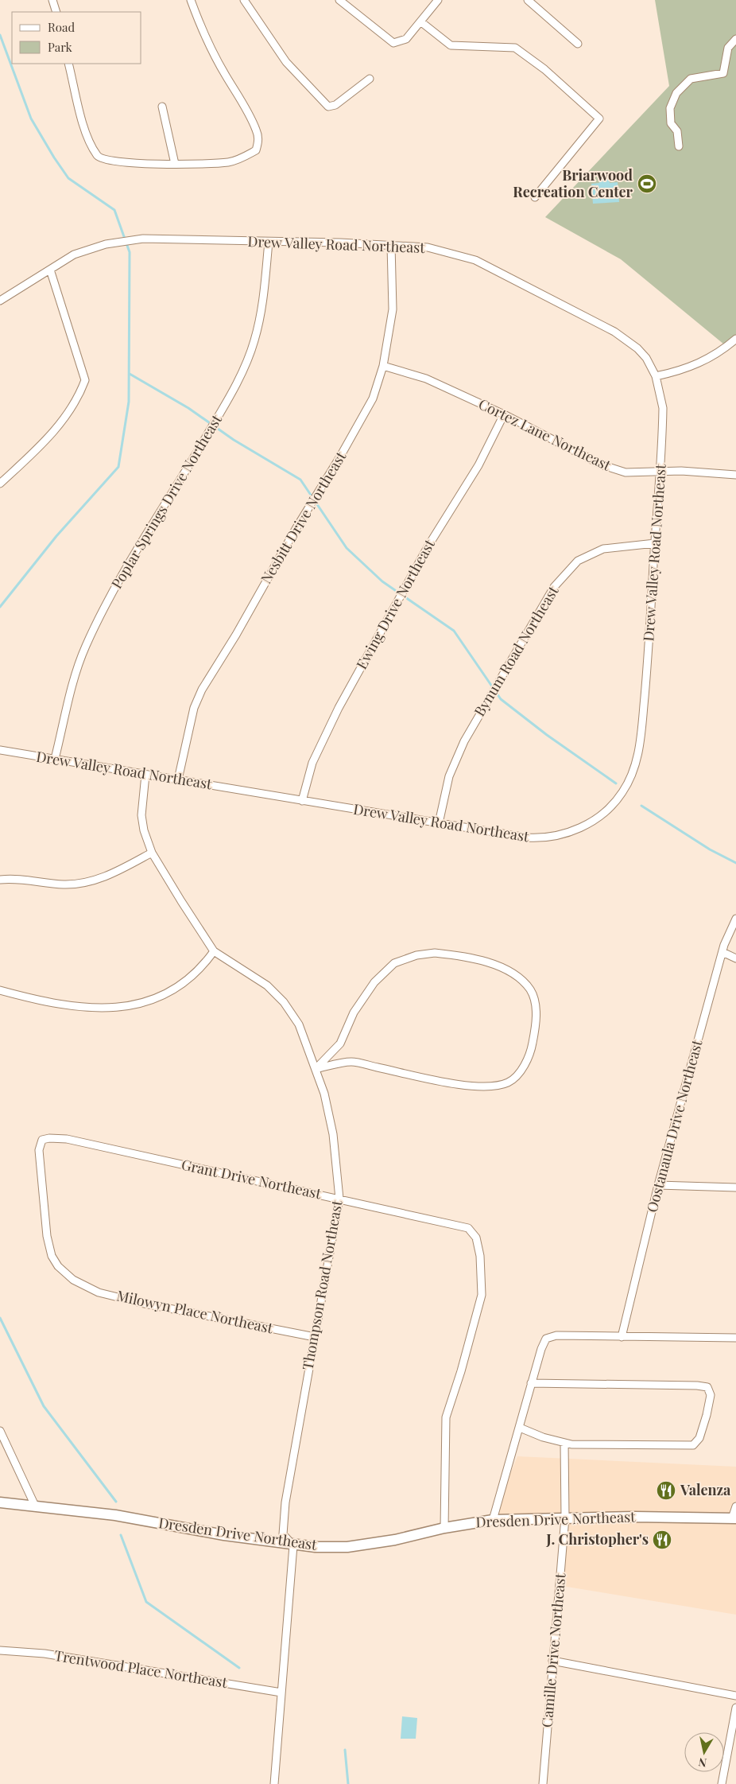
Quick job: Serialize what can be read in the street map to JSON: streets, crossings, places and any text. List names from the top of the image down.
{
  "streets": {
    "street": [
      "Drew Valley Road Northeast",
      "Cortez Lane Northeast",
      "Poplar Springs Drive Northeast",
      "Nesbitt Drive Northeast",
      "Ewing Drive Northeast",
      "Bynum Road Northeast",
      "Oostanaula Drive Northeast",
      "Grant Drive Northeast",
      "Thompson Road Northeast",
      "Milowyn Place Northeast",
      "Dresden Drive Northeast",
      "Camille Drive Northeast",
      "Trentwood Place Northeast"
    ]
  },
  "crossings": [
    ["Drew Valley Road Northeast", "Cortez Lane Northeast"],
    ["Drew Valley Road Northeast", "Poplar Springs Drive Northeast"],
    ["Drew Valley Road Northeast", "Nesbitt Drive Northeast"],
    ["Drew Valley Road Northeast", "Ewing Drive Northeast"],
    ["Drew Valley Road Northeast", "Bynum Road Northeast"],
    ["Drew Valley Road Northeast", "Thompson Road Northeast"],
    ["Cortez Lane Northeast", "Nesbitt Drive Northeast"],
    ["Cortez Lane Northeast", "Ewing Drive Northeast"],
    ["Grant Drive Northeast", "Thompson Road Northeast"],
    ["Grant Drive Northeast", "Milowyn Place Northeast"],
    ["Grant Drive Northeast", "Dresden Drive Northeast"],
    ["Thompson Road Northeast", "Milowyn Place Northeast"],
    ["Thompson Road Northeast", "Dresden Drive Northeast"],
    ["Dresden Drive Northeast", "Camille Drive Northeast"]
  ],
  "places": {
    "sports": ["Briarwood Recreation Center"],
    "restaurant": ["Valenza", "J. Christopher's"]
  },
  "legend": ["Road", "Park"],
  "north": "bottom"
}
